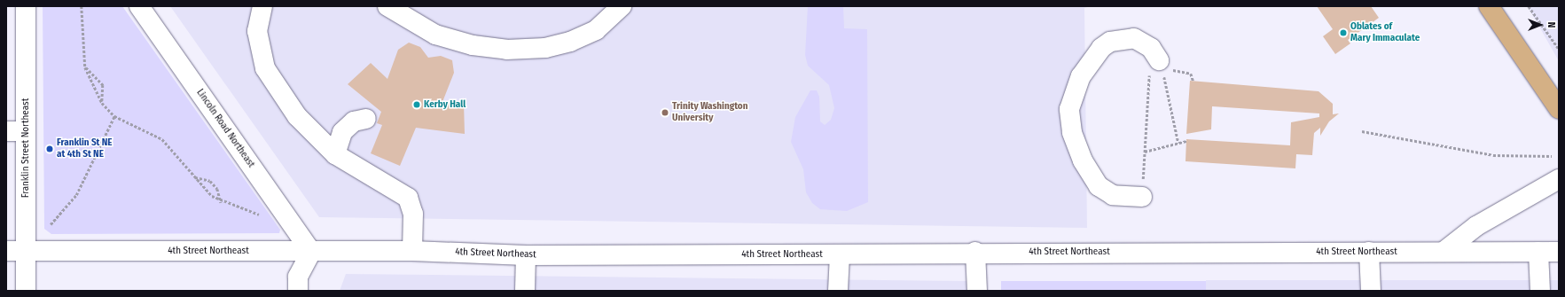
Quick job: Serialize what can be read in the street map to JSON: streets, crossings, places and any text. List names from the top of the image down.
{
  "streets": {
    "street": ["Lincoln Road Northeast", "Franklin Street Northeast", "4th Street Northeast"]
  },
  "crossings": [
    ["Lincoln Road Northeast", "4th Street Northeast"],
    ["Franklin Street Northeast", "4th Street Northeast"]
  ],
  "places": [
    "Oblates of Mary Immaculate",
    "Kerby Hall",
    "Trinity Washington University",
    "Franklin St NE at 4th St NE"
  ],
  "north": "right"
}
